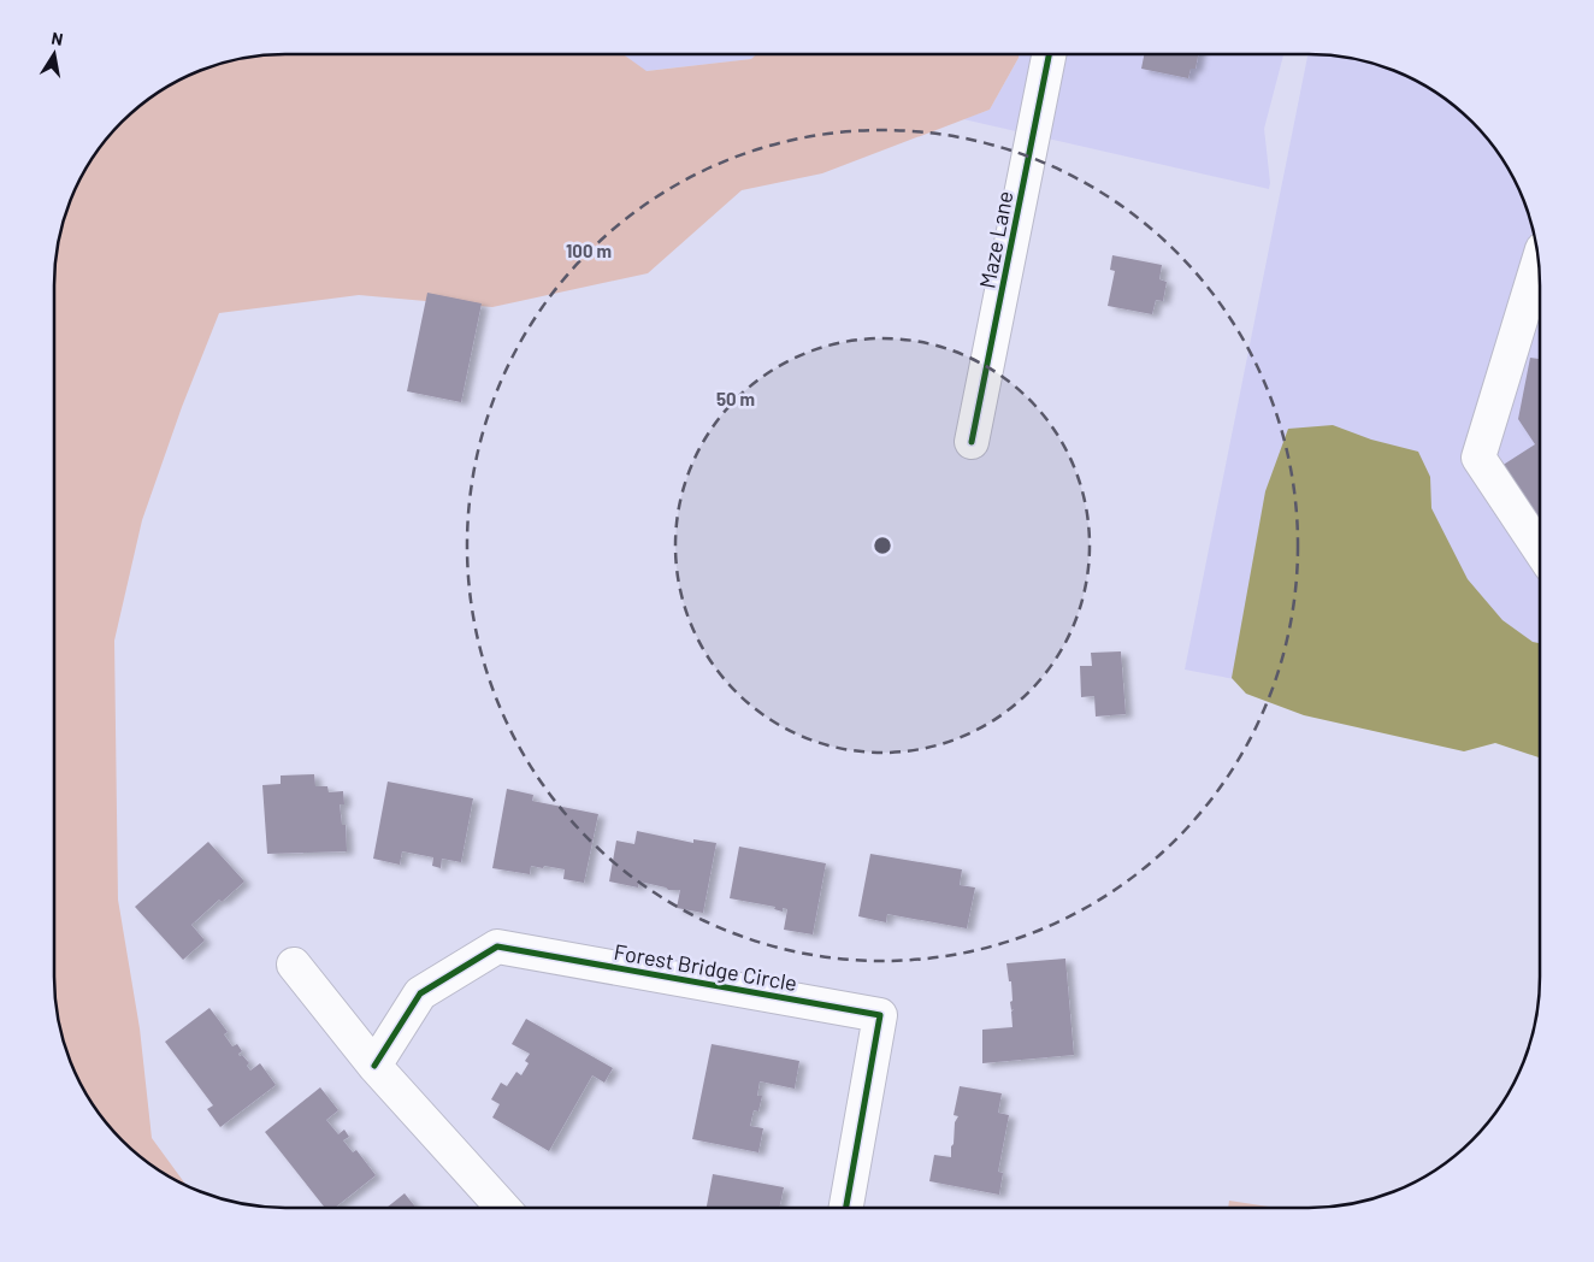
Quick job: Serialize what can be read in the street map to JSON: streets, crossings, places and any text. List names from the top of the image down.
{
  "streets": {
    "street": ["Maze Lane", "Forest Bridge Circle"]
  },
  "north": "top",
  "rings": ["100 m", "50 m"]
}
